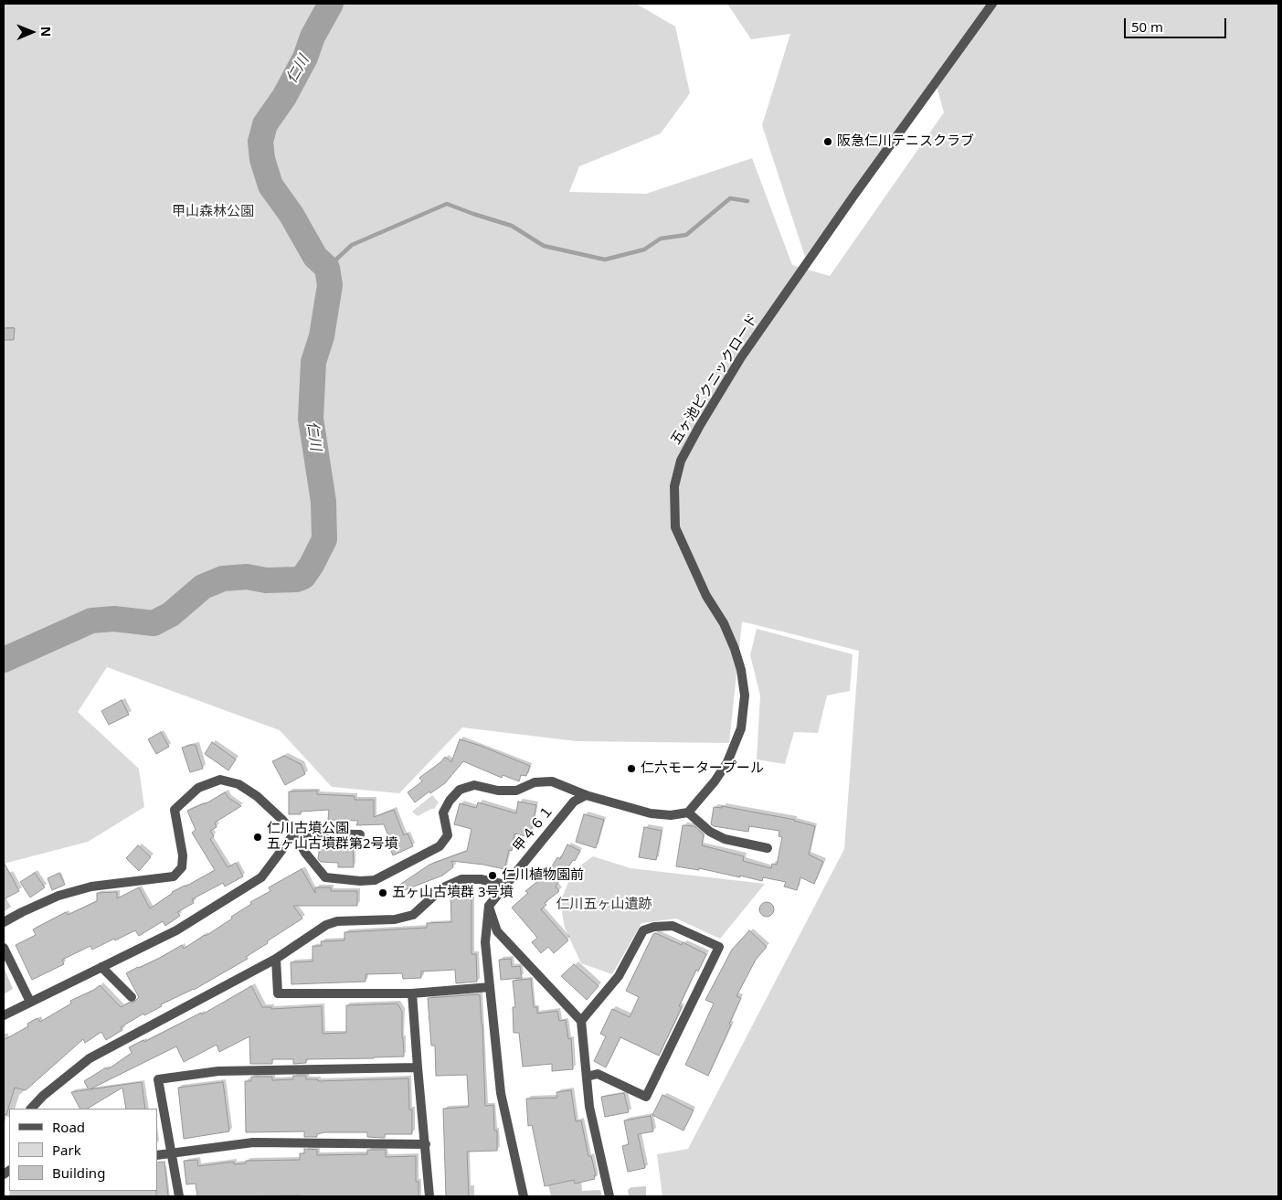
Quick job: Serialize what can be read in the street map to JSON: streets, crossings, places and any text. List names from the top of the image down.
{
  "streets": {
    "street": ["五ヶ池ピクニックロード", "甲４６１"]
  },
  "water": ["仁川"],
  "parks": ["甲山森林公園", "仁川五ヶ山遺跡"],
  "places": [
    "阪急仁川テニスクラブ",
    "仁六モータープール",
    "仁川古墳公園 五ヶ山古墳群第2号墳",
    "仁川植物園前",
    "五ヶ山古墳群 3号墳"
  ],
  "legend": ["Road", "Park", "Building"],
  "scale_bar": "50 m",
  "north": "right"
}
